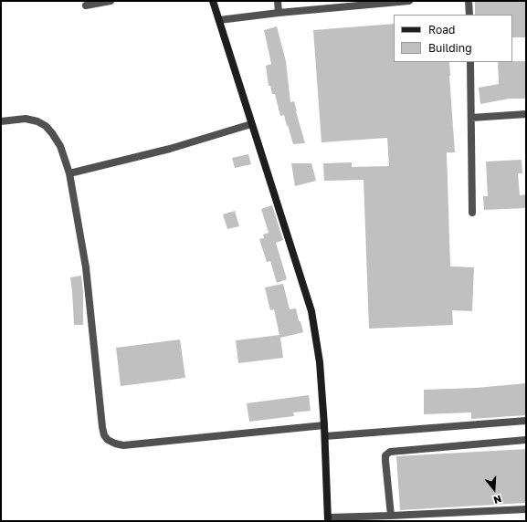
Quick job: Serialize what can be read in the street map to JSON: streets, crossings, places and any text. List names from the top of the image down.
{
  "legend": ["Road", "Building"],
  "north": "bottom"
}
